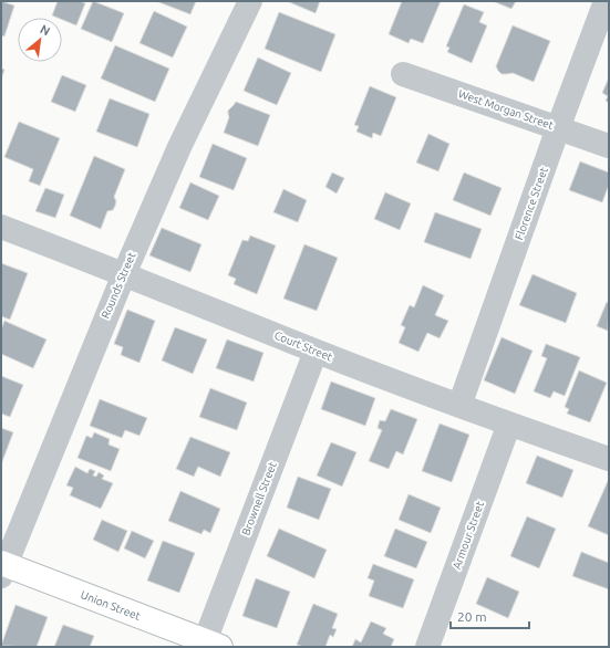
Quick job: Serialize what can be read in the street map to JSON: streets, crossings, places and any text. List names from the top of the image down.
{
  "streets": {
    "main road": ["Union Street"],
    "street": [
      "West Morgan Street",
      "Florence Street",
      "Rounds Street",
      "Court Street",
      "Brownell Street",
      "Armour Street"
    ]
  },
  "crossings": [
    ["West Morgan Street", "Florence Street"],
    ["Florence Street", "Court Street"],
    ["Rounds Street", "Court Street"],
    ["Rounds Street", "Union Street"],
    ["Court Street", "Brownell Street"],
    ["Court Street", "Armour Street"],
    ["Brownell Street", "Union Street"]
  ],
  "scale_bar": "20 m",
  "north": "top right"
}
